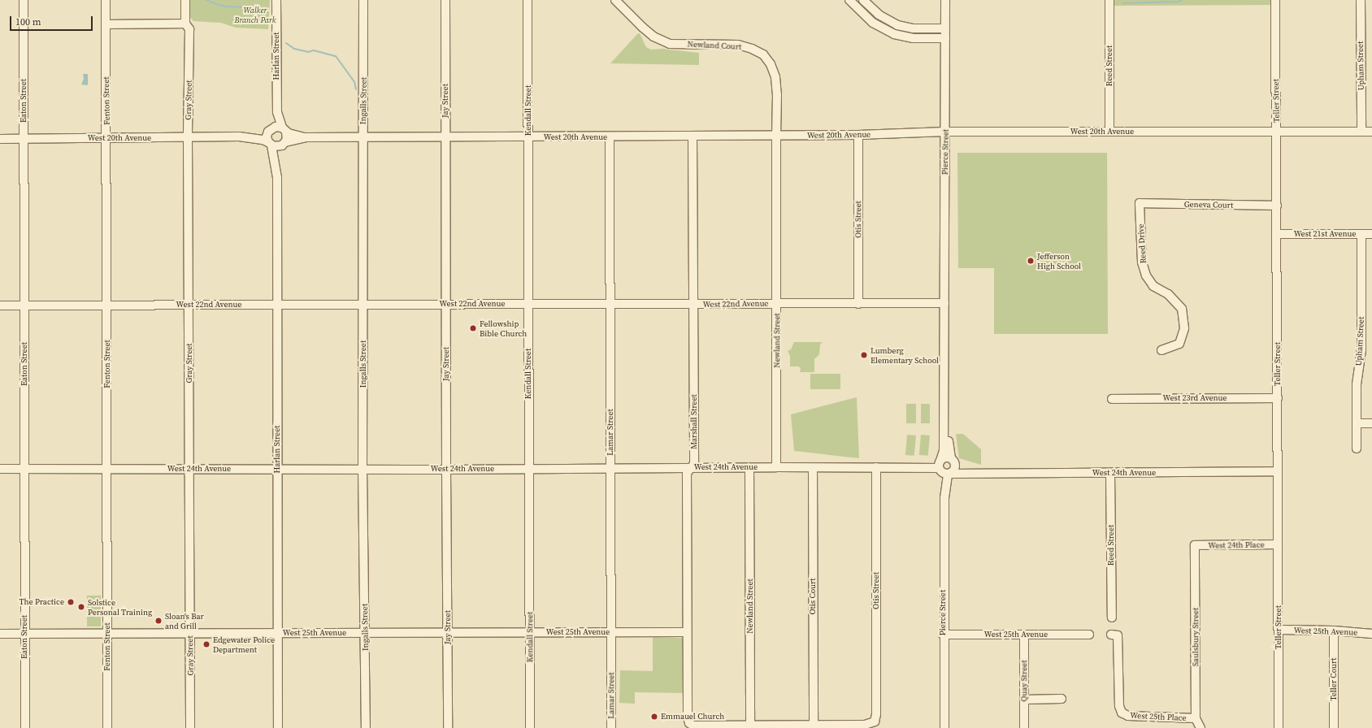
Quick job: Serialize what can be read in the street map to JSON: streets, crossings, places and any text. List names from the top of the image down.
{
  "streets": {
    "street": [
      "Newland Court",
      "Harlan Street",
      "Reed Street",
      "Upham Street",
      "Gray Street",
      "Eaton Street",
      "Fenton Street",
      "Ingalls Street",
      "Jay Street",
      "Teller Street",
      "Kendall Street",
      "West 20th Avenue",
      "Pierce Street",
      "Geneva Court",
      "Otis Street",
      "West 21st Avenue",
      "Reed Drive",
      "West 22nd Avenue",
      "Newland Street",
      "West 23rd Avenue",
      "Marshall Street",
      "Lamar Street",
      "West 24th Avenue",
      "West 24th Place",
      "Otis Court",
      "West 25th Avenue",
      "Saulsbury Street",
      "Teller Court",
      "Quay Street",
      "West 25th Place"
    ]
  },
  "crossings": [
    ["Newland Court", "West 20th Avenue"],
    ["Newland Court", "Newland Street"],
    ["Harlan Street", "West 20th Avenue"],
    ["Harlan Street", "West 22nd Avenue"],
    ["Harlan Street", "West 24th Avenue"],
    ["Harlan Street", "West 25th Avenue"],
    ["Reed Street", "West 20th Avenue"],
    ["Reed Street", "West 24th Avenue"],
    ["Upham Street", "West 20th Avenue"],
    ["Upham Street", "West 21st Avenue"],
    ["Gray Street", "West 20th Avenue"],
    ["Gray Street", "West 22nd Avenue"],
    ["Gray Street", "West 24th Avenue"],
    ["Gray Street", "West 25th Avenue"],
    ["Eaton Street", "West 20th Avenue"],
    ["Eaton Street", "West 22nd Avenue"],
    ["Eaton Street", "West 24th Avenue"],
    ["Eaton Street", "West 25th Avenue"],
    ["Fenton Street", "West 20th Avenue"],
    ["Fenton Street", "West 22nd Avenue"],
    ["Fenton Street", "West 24th Avenue"],
    ["Fenton Street", "West 25th Avenue"],
    ["Ingalls Street", "West 20th Avenue"],
    ["Ingalls Street", "West 22nd Avenue"],
    ["Ingalls Street", "West 24th Avenue"],
    ["Ingalls Street", "West 25th Avenue"],
    ["Jay Street", "West 20th Avenue"],
    ["Jay Street", "West 22nd Avenue"],
    ["Jay Street", "West 24th Avenue"],
    ["Jay Street", "West 25th Avenue"],
    ["Teller Street", "West 20th Avenue"],
    ["Teller Street", "Geneva Court"],
    ["Teller Street", "West 21st Avenue"],
    ["Teller Street", "West 23rd Avenue"],
    ["Teller Street", "West 24th Avenue"],
    ["Teller Street", "West 24th Place"],
    ["Teller Street", "West 25th Avenue"],
    ["Kendall Street", "West 20th Avenue"],
    ["Kendall Street", "West 22nd Avenue"],
    ["Kendall Street", "West 24th Avenue"],
    ["Kendall Street", "West 25th Avenue"],
    ["West 20th Avenue", "Pierce Street"],
    ["West 20th Avenue", "Otis Street"],
    ["West 20th Avenue", "Newland Street"],
    ["West 20th Avenue", "Marshall Street"],
    ["West 20th Avenue", "Lamar Street"],
    ["Pierce Street", "West 22nd Avenue"],
    ["Pierce Street", "West 24th Avenue"],
    ["Pierce Street", "West 25th Avenue"],
    ["Geneva Court", "Reed Drive"],
    ["Otis Street", "West 22nd Avenue"],
    ["Otis Street", "West 24th Avenue"],
    ["Otis Street", "Otis Court"],
    ["West 22nd Avenue", "Newland Street"],
    ["West 22nd Avenue", "Marshall Street"],
    ["West 22nd Avenue", "Lamar Street"],
    ["Newland Street", "Marshall Street"],
    ["Newland Street", "West 24th Avenue"],
    ["Marshall Street", "West 24th Avenue"],
    ["Marshall Street", "West 25th Avenue"],
    ["Lamar Street", "West 24th Avenue"],
    ["Lamar Street", "West 25th Avenue"],
    ["West 24th Avenue", "Otis Court"],
    ["West 24th Place", "Saulsbury Street"],
    ["West 25th Avenue", "Teller Court"],
    ["West 25th Avenue", "Quay Street"],
    ["Saulsbury Street", "West 25th Place"]
  ],
  "parks": ["Walker Branch Park"],
  "places": [
    "Jefferson High School",
    "Fellowship Bible Church",
    "Lumberg Elementary School",
    "The Practice",
    "Solstice Personal Training",
    "Sloan's Bar and Grill",
    "Edgewater Police Department",
    "Emmauel Church"
  ],
  "scale_bar": "100 m"
}
